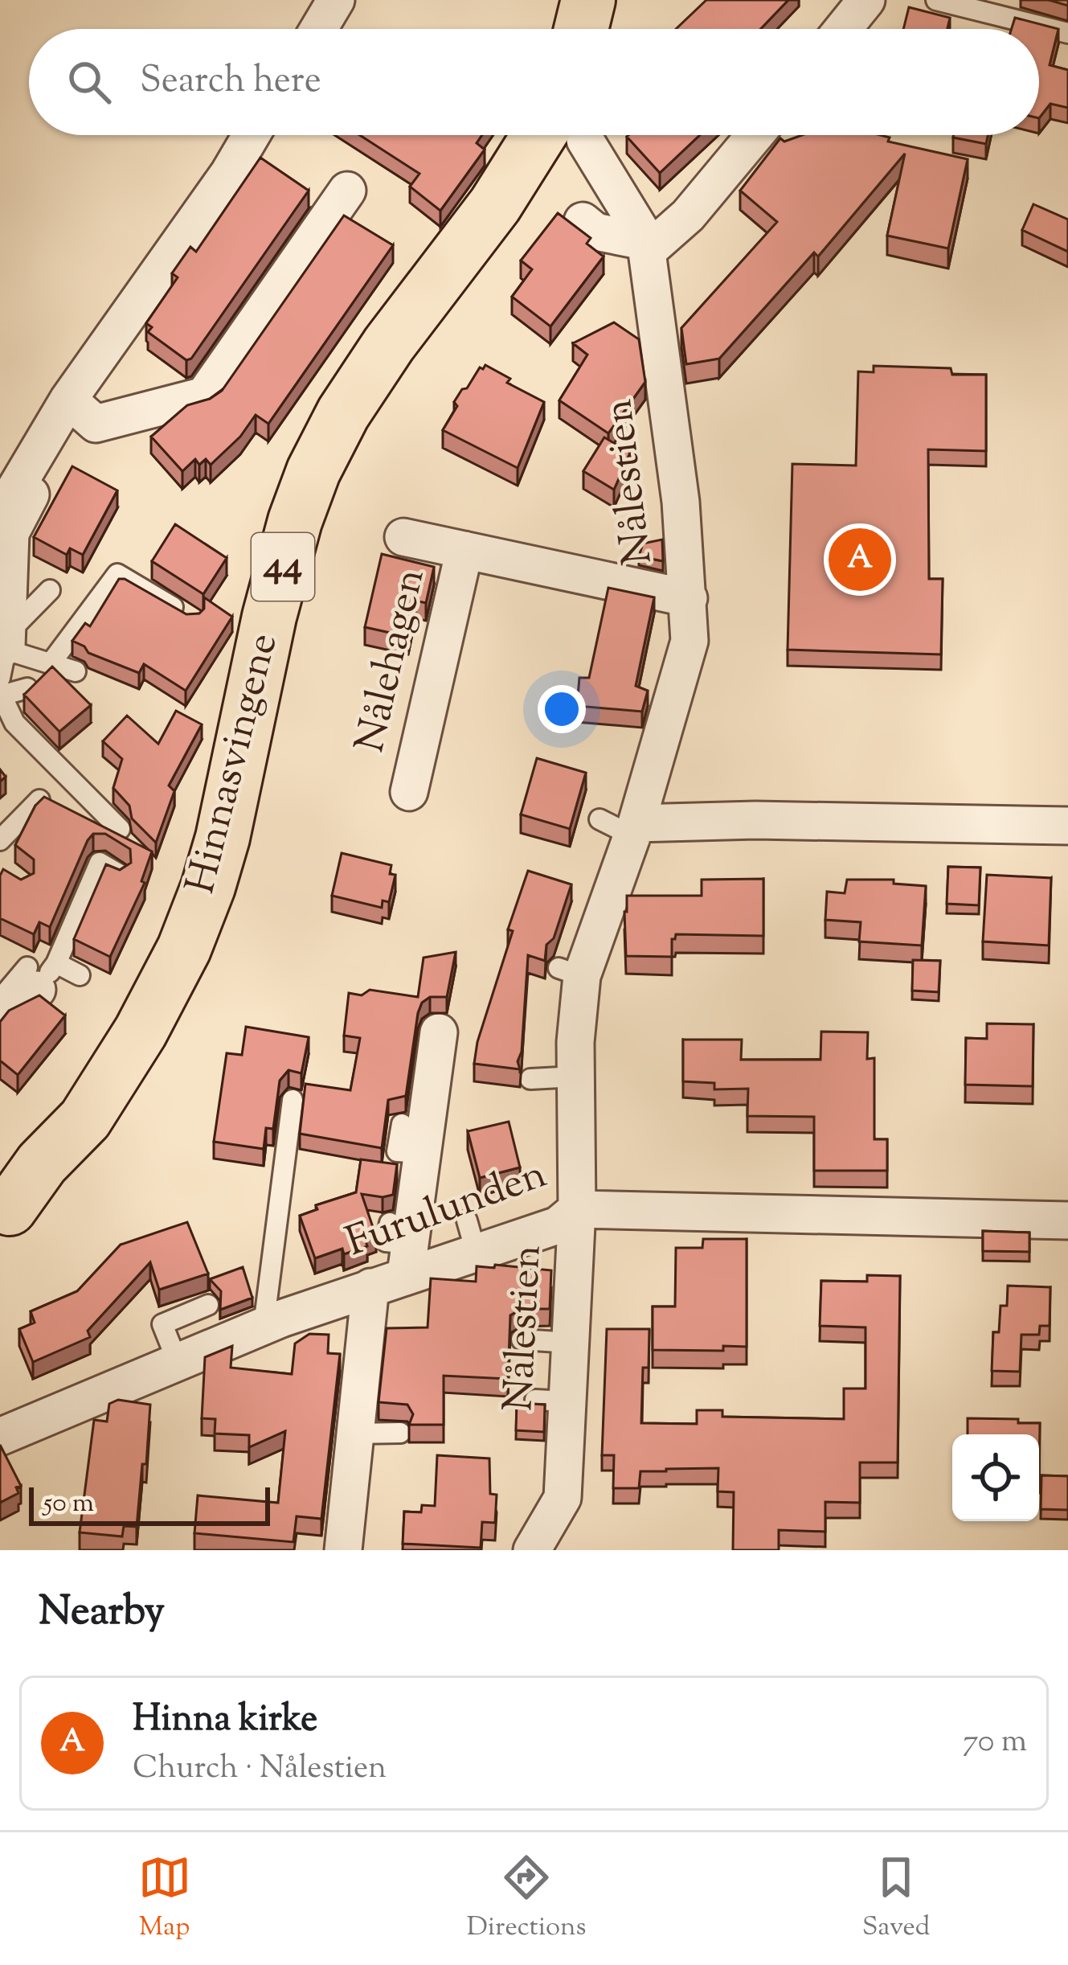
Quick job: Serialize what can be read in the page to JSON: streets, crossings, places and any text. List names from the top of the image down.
{
  "streets": {
    "main road": ["44", "Hinnasvingene"],
    "street": ["Nålestien", "Nålehagen", "Furulunden"]
  },
  "crossings": [
    ["Nålestien", "Nålehagen"],
    ["Nålestien", "Furulunden"]
  ],
  "scale_bar": "50 m",
  "page": {
    "search": "Search here",
    "pins": "A",
    "scale": "50 m",
    "heading": "Nearby",
    "list": [
      {
        "mark": "A",
        "name": "Hinna kirke",
        "note": "Church · Nålestien",
        "value": "70 m"
      }
    ],
    "nav": ["Map", "Directions", "Saved"]
  }
}
